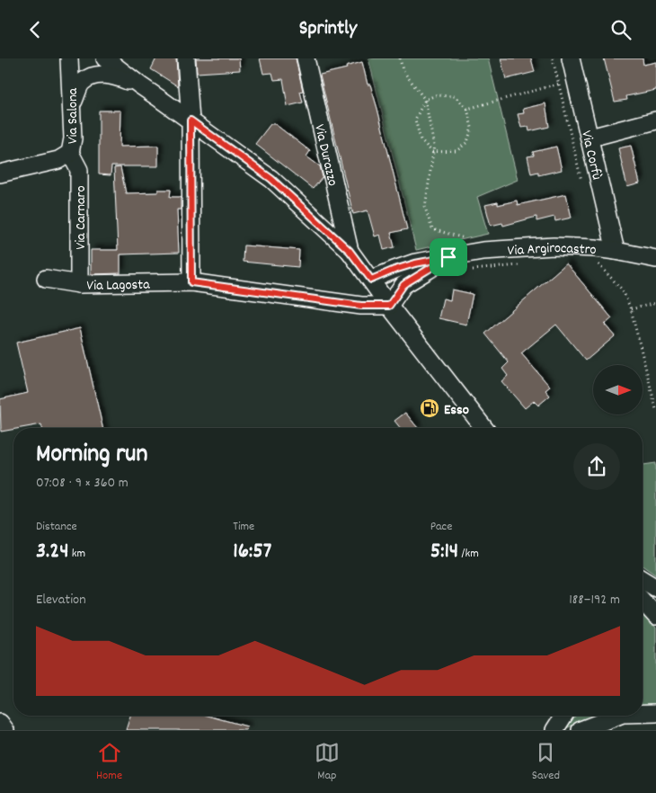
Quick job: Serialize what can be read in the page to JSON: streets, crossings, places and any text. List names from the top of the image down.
{
  "streets": {
    "street": [
      "Via Salona",
      "Via Durazzo",
      "Via Corfù",
      "Via Carnaro",
      "Via Argirocastro",
      "Via Lagosta"
    ]
  },
  "crossings": [
    ["Via Salona", "Via Carnaro"],
    ["Via Corfù", "Via Argirocastro"],
    ["Via Carnaro", "Via Lagosta"],
    ["Via Argirocastro", "Via Lagosta"]
  ],
  "places": {
    "fuel station": ["Esso"]
  },
  "north": "right",
  "page": {
    "header": "Sprintly",
    "heading": ["Morning run", "07:08 · 9 × 360 m"],
    "stats": [
      ["Distance", "3.24 km"],
      ["Time", "16:57"],
      ["Pace", "5:14 /km"]
    ],
    "chart": ["Elevation", "188–192 m"],
    "tabs": ["Home", "Map", "Saved"]
  }
}
